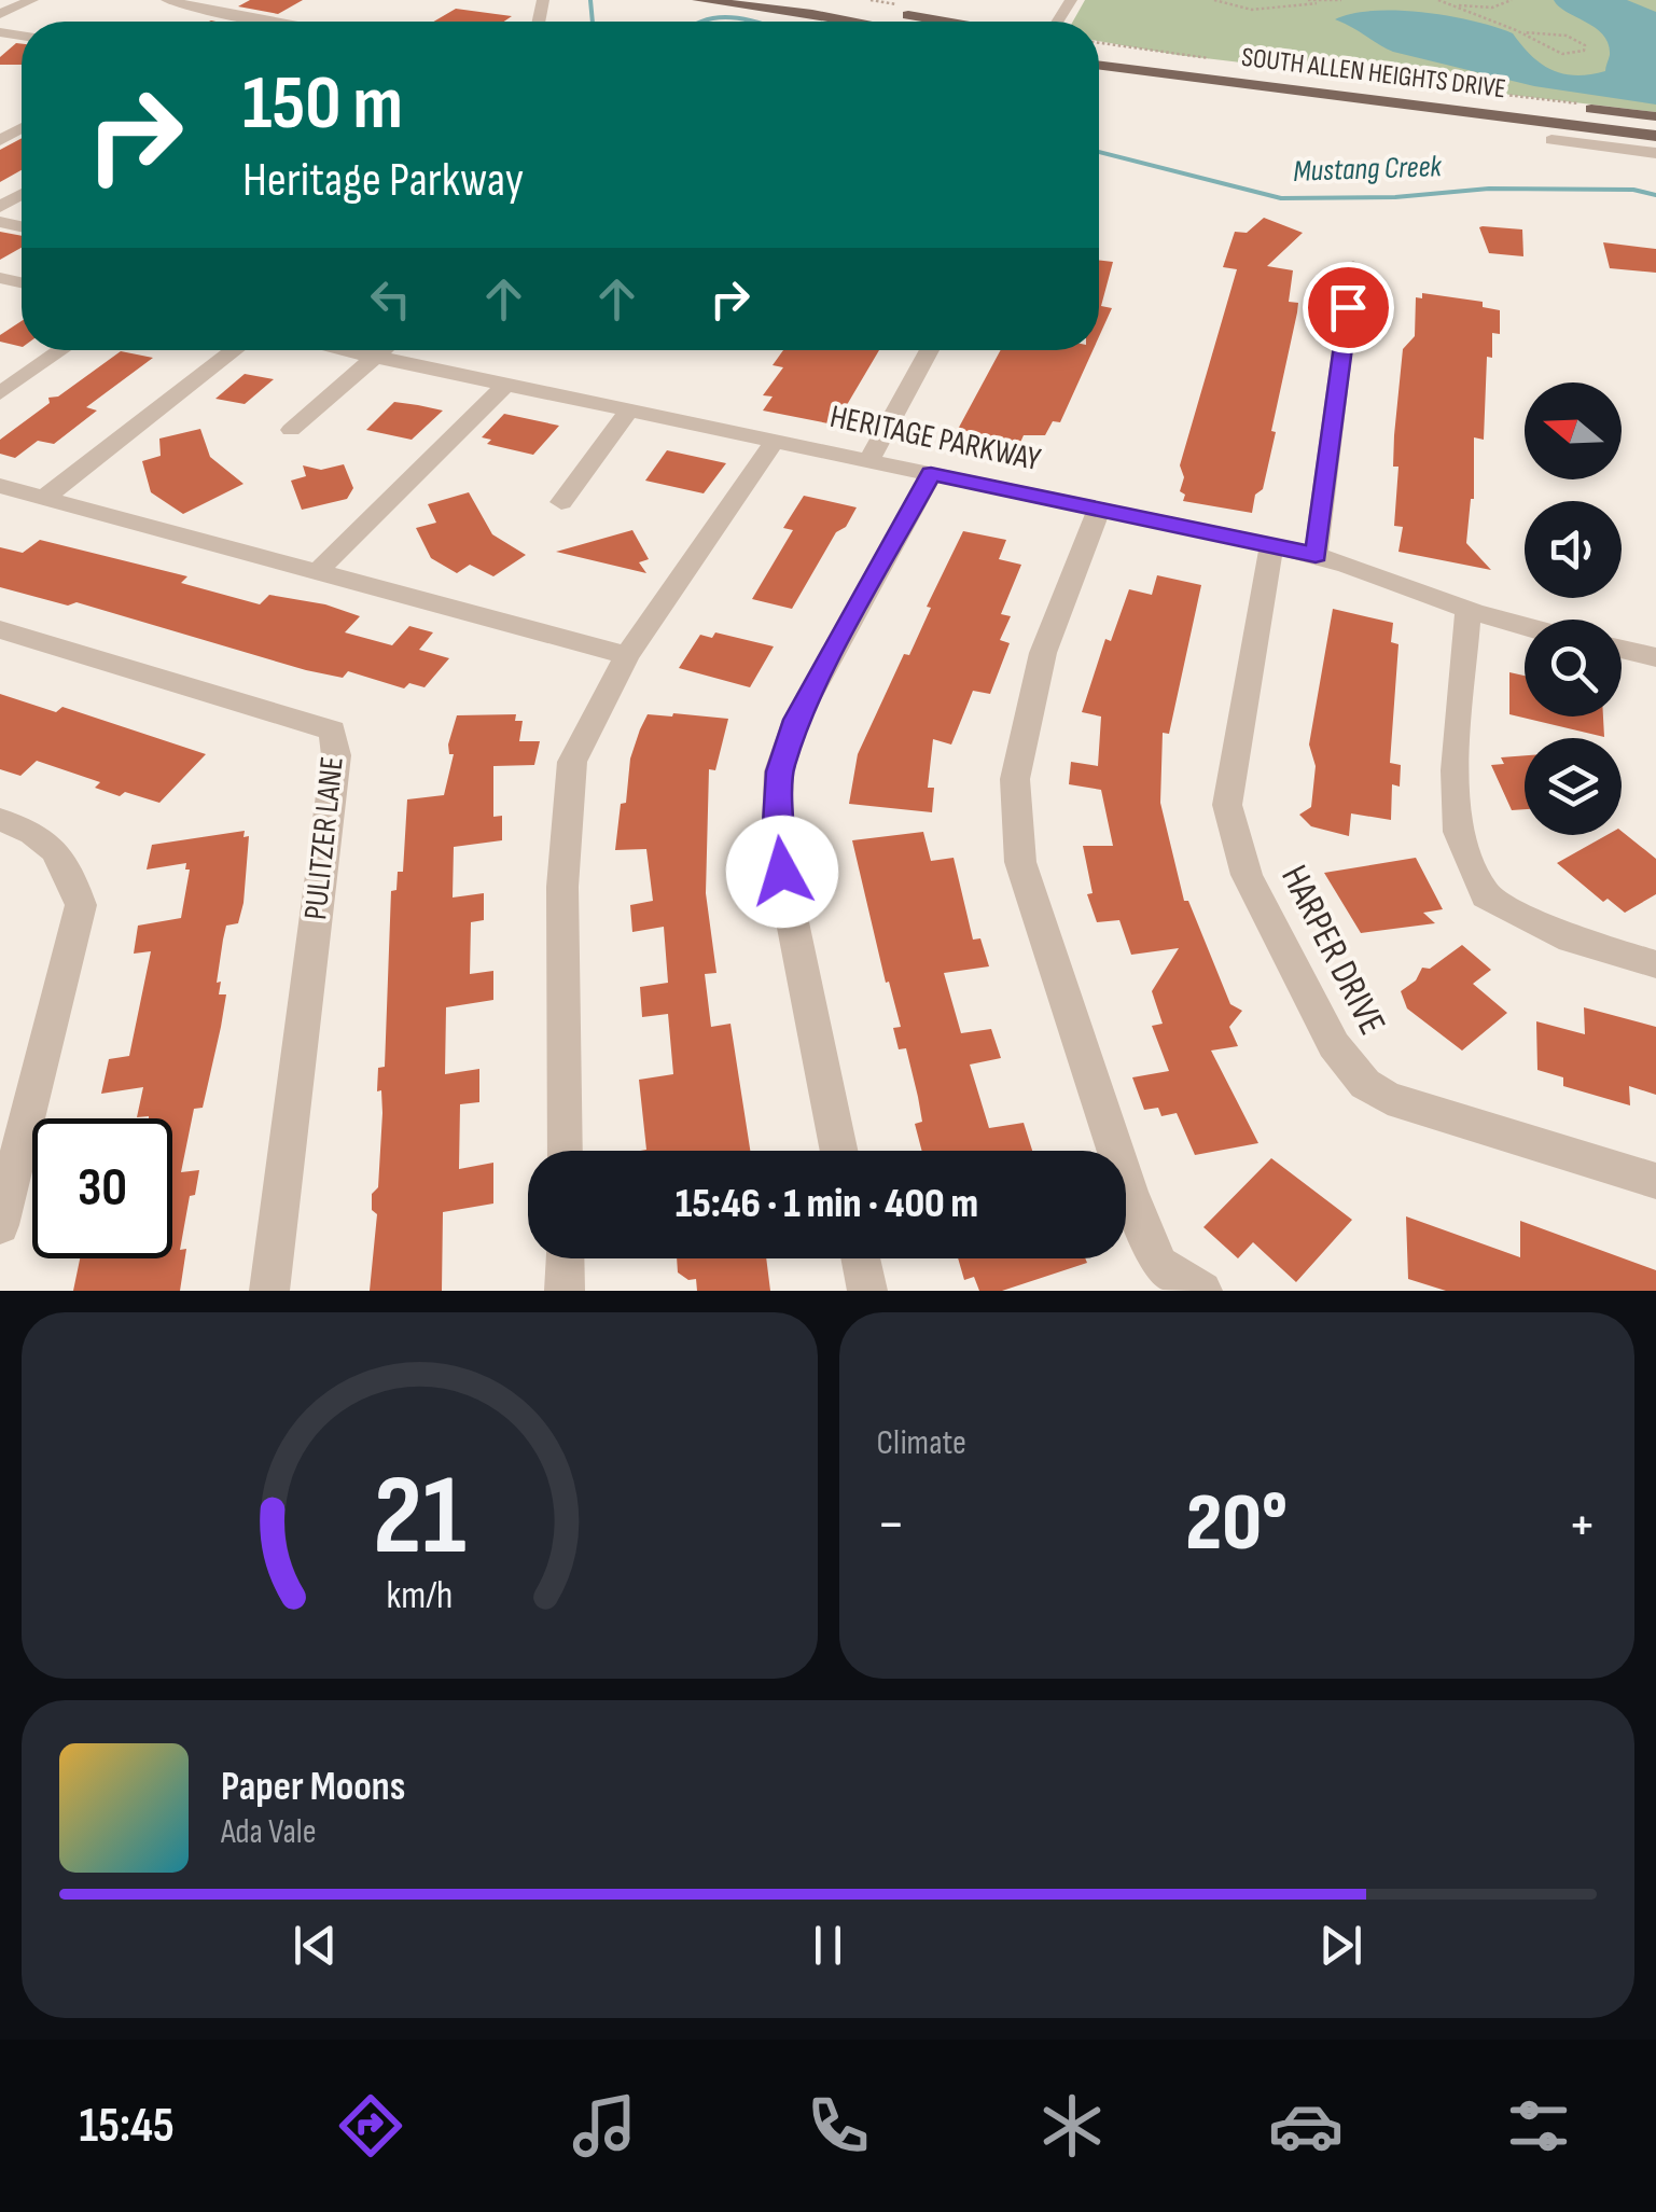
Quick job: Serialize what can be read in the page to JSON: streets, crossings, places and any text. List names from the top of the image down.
{
  "streets": {
    "main road": ["SOUTH ALLEN HEIGHTS DRIVE"],
    "street": ["HERITAGE PARKWAY", "PULITZER LANE", "HARPER DRIVE"]
  },
  "crossings": [
    ["HERITAGE PARKWAY", "HARPER DRIVE"]
  ],
  "water": ["Mustang Creek"],
  "north": "left",
  "page": {
    "turn": ["150 m", "Heritage Parkway"],
    "limit": "30",
    "trip": "15:46 · 1 min · 400 m",
    "tile": "Climate",
    "heat": ["−", "20°", "+"],
    "song": ["Paper Moons", "Ada Vale"],
    "tabs": "15:45",
    "gauge": ["21", "km/h"]
  }
}
